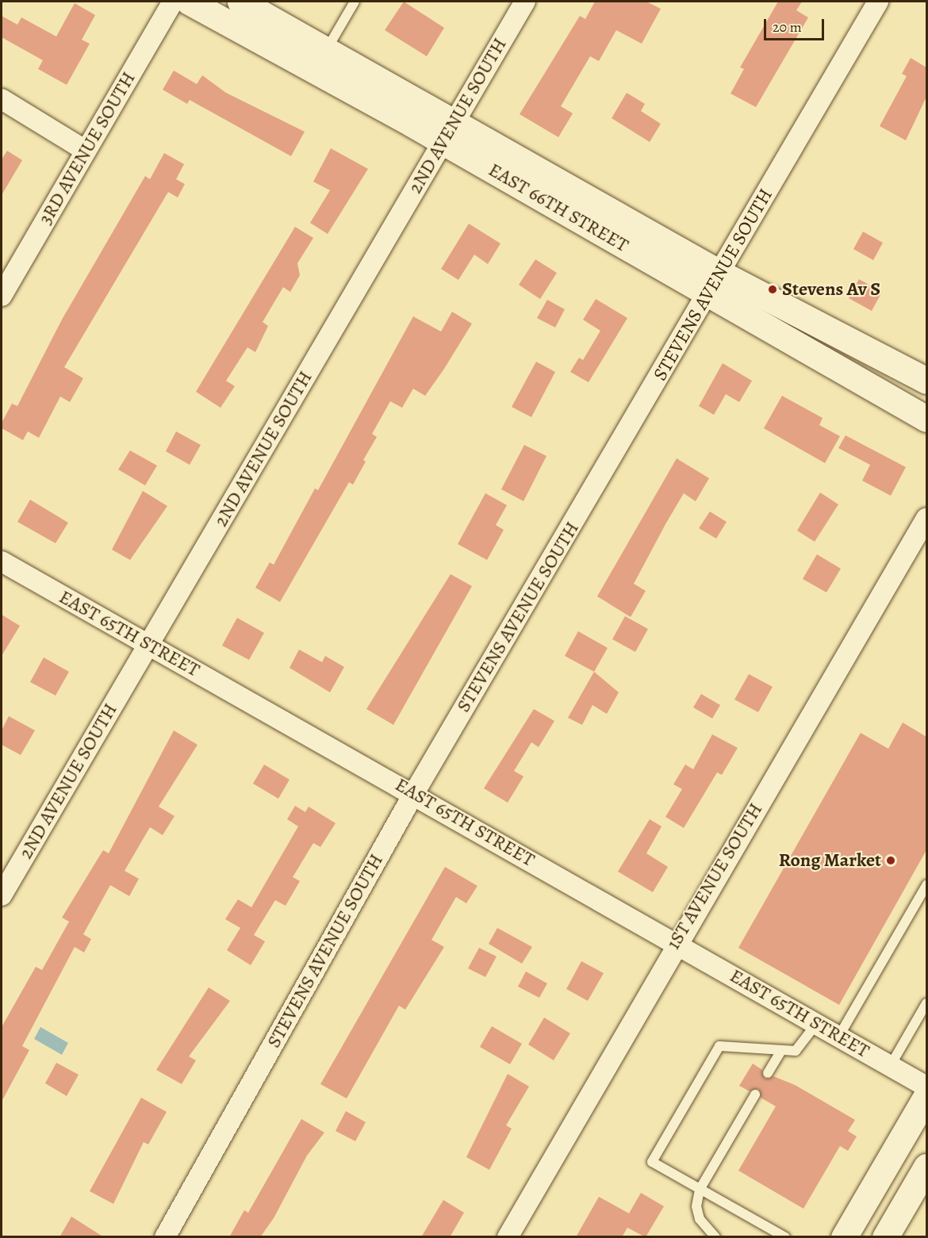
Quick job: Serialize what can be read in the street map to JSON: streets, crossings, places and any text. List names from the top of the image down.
{
  "streets": {
    "main road": ["EAST 66TH STREET"],
    "street": [
      "2ND AVENUE SOUTH",
      "3RD AVENUE SOUTH",
      "STEVENS AVENUE SOUTH",
      "EAST 65TH STREET",
      "1ST AVENUE SOUTH"
    ]
  },
  "crossings": [
    ["2ND AVENUE SOUTH", "EAST 66TH STREET"],
    ["2ND AVENUE SOUTH", "EAST 65TH STREET"],
    ["EAST 66TH STREET", "STEVENS AVENUE SOUTH"],
    ["STEVENS AVENUE SOUTH", "EAST 65TH STREET"],
    ["EAST 65TH STREET", "1ST AVENUE SOUTH"]
  ],
  "places": ["Stevens Av S", "Rong Market"],
  "scale_bar": "20 m"
}
